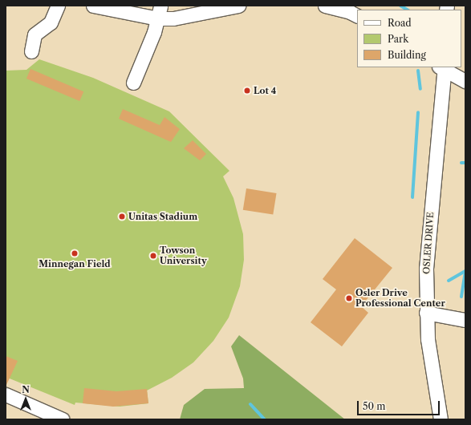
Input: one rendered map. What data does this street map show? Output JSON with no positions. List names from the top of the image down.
{
  "streets": {
    "street": ["OSLER DRIVE"]
  },
  "places": [
    "Lot 4",
    "Unitas Stadium",
    "Minnegan Field",
    "Towson University",
    "Osler Drive Professional Center"
  ],
  "legend": ["Road", "Park", "Building"],
  "scale_bar": "50 m",
  "north": "top"
}
